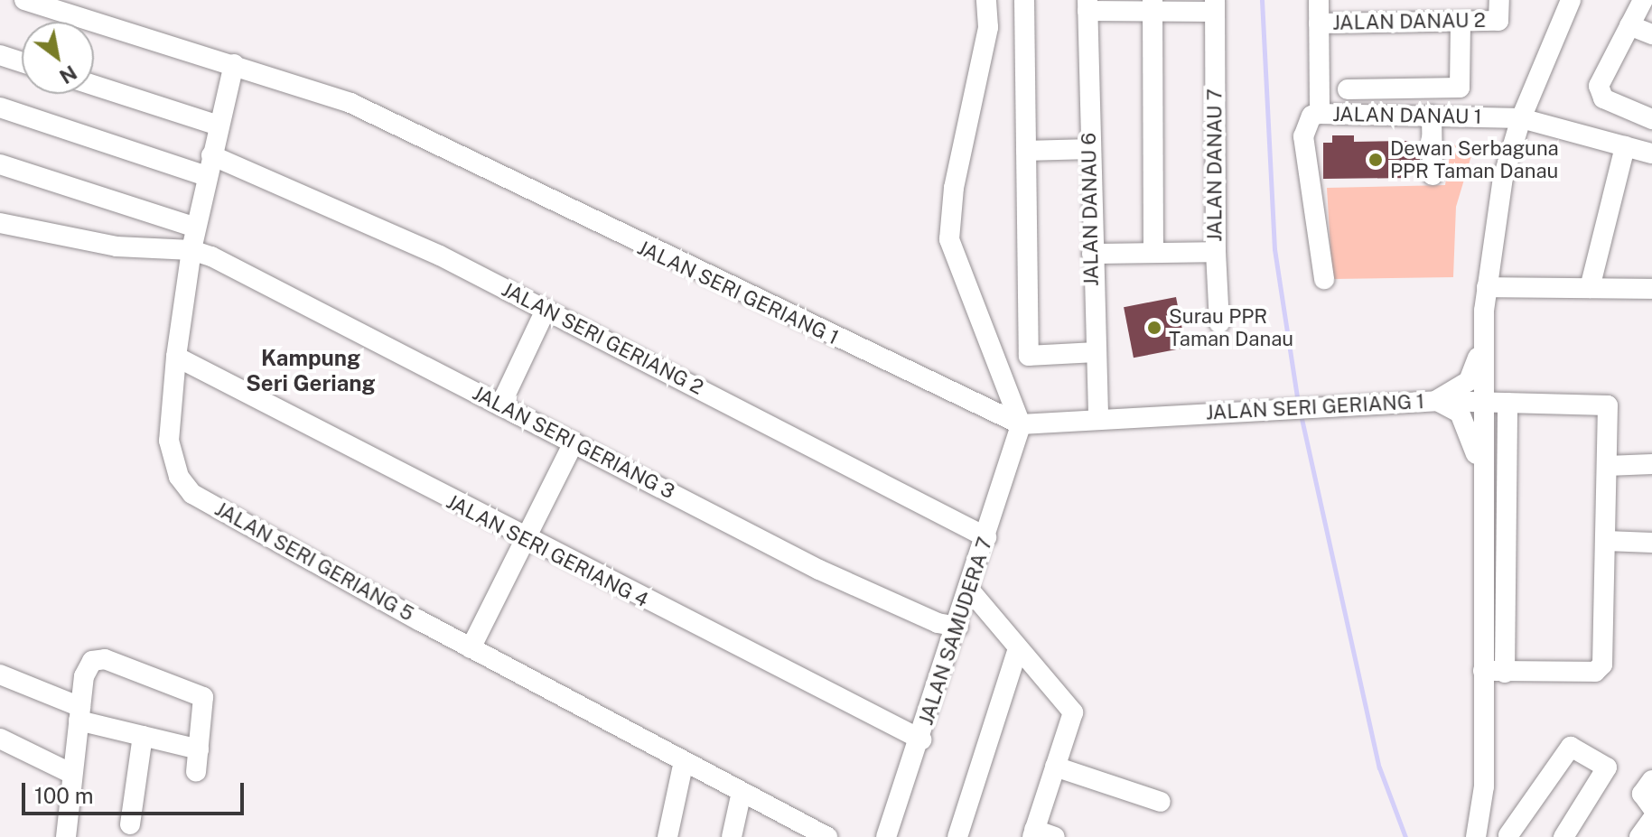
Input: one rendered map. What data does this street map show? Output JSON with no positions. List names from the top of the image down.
{
  "streets": {
    "street": [
      "JALAN DANAU 2",
      "JALAN DANAU 1",
      "JALAN DANAU 7",
      "JALAN DANAU 6",
      "JALAN SERI GERIANG 1",
      "JALAN SERI GERIANG 2",
      "JALAN SERI GERIANG 3",
      "JALAN SERI GERIANG 4",
      "JALAN SERI GERIANG 5",
      "JALAN SAMUDERA 7"
    ]
  },
  "crossings": [
    ["JALAN DANAU 2", "JALAN DANAU 1"],
    ["JALAN DANAU 7", "JALAN DANAU 6"],
    ["JALAN DANAU 6", "JALAN SERI GERIANG 1"],
    ["JALAN SERI GERIANG 1", "JALAN SERI GERIANG 5"],
    ["JALAN SERI GERIANG 1", "JALAN SAMUDERA 7"],
    ["JALAN SERI GERIANG 2", "JALAN SERI GERIANG 5"],
    ["JALAN SERI GERIANG 2", "JALAN SAMUDERA 7"],
    ["JALAN SERI GERIANG 3", "JALAN SERI GERIANG 5"],
    ["JALAN SERI GERIANG 3", "JALAN SAMUDERA 7"],
    ["JALAN SERI GERIANG 4", "JALAN SERI GERIANG 5"],
    ["JALAN SERI GERIANG 4", "JALAN SAMUDERA 7"]
  ],
  "districts": ["Kampung Seri Geriang"],
  "places": ["Dewan Serbaguna PPR Taman Danau", "Surau PPR Taman Danau"],
  "scale_bar": "100 m",
  "north": "bottom right"
}
